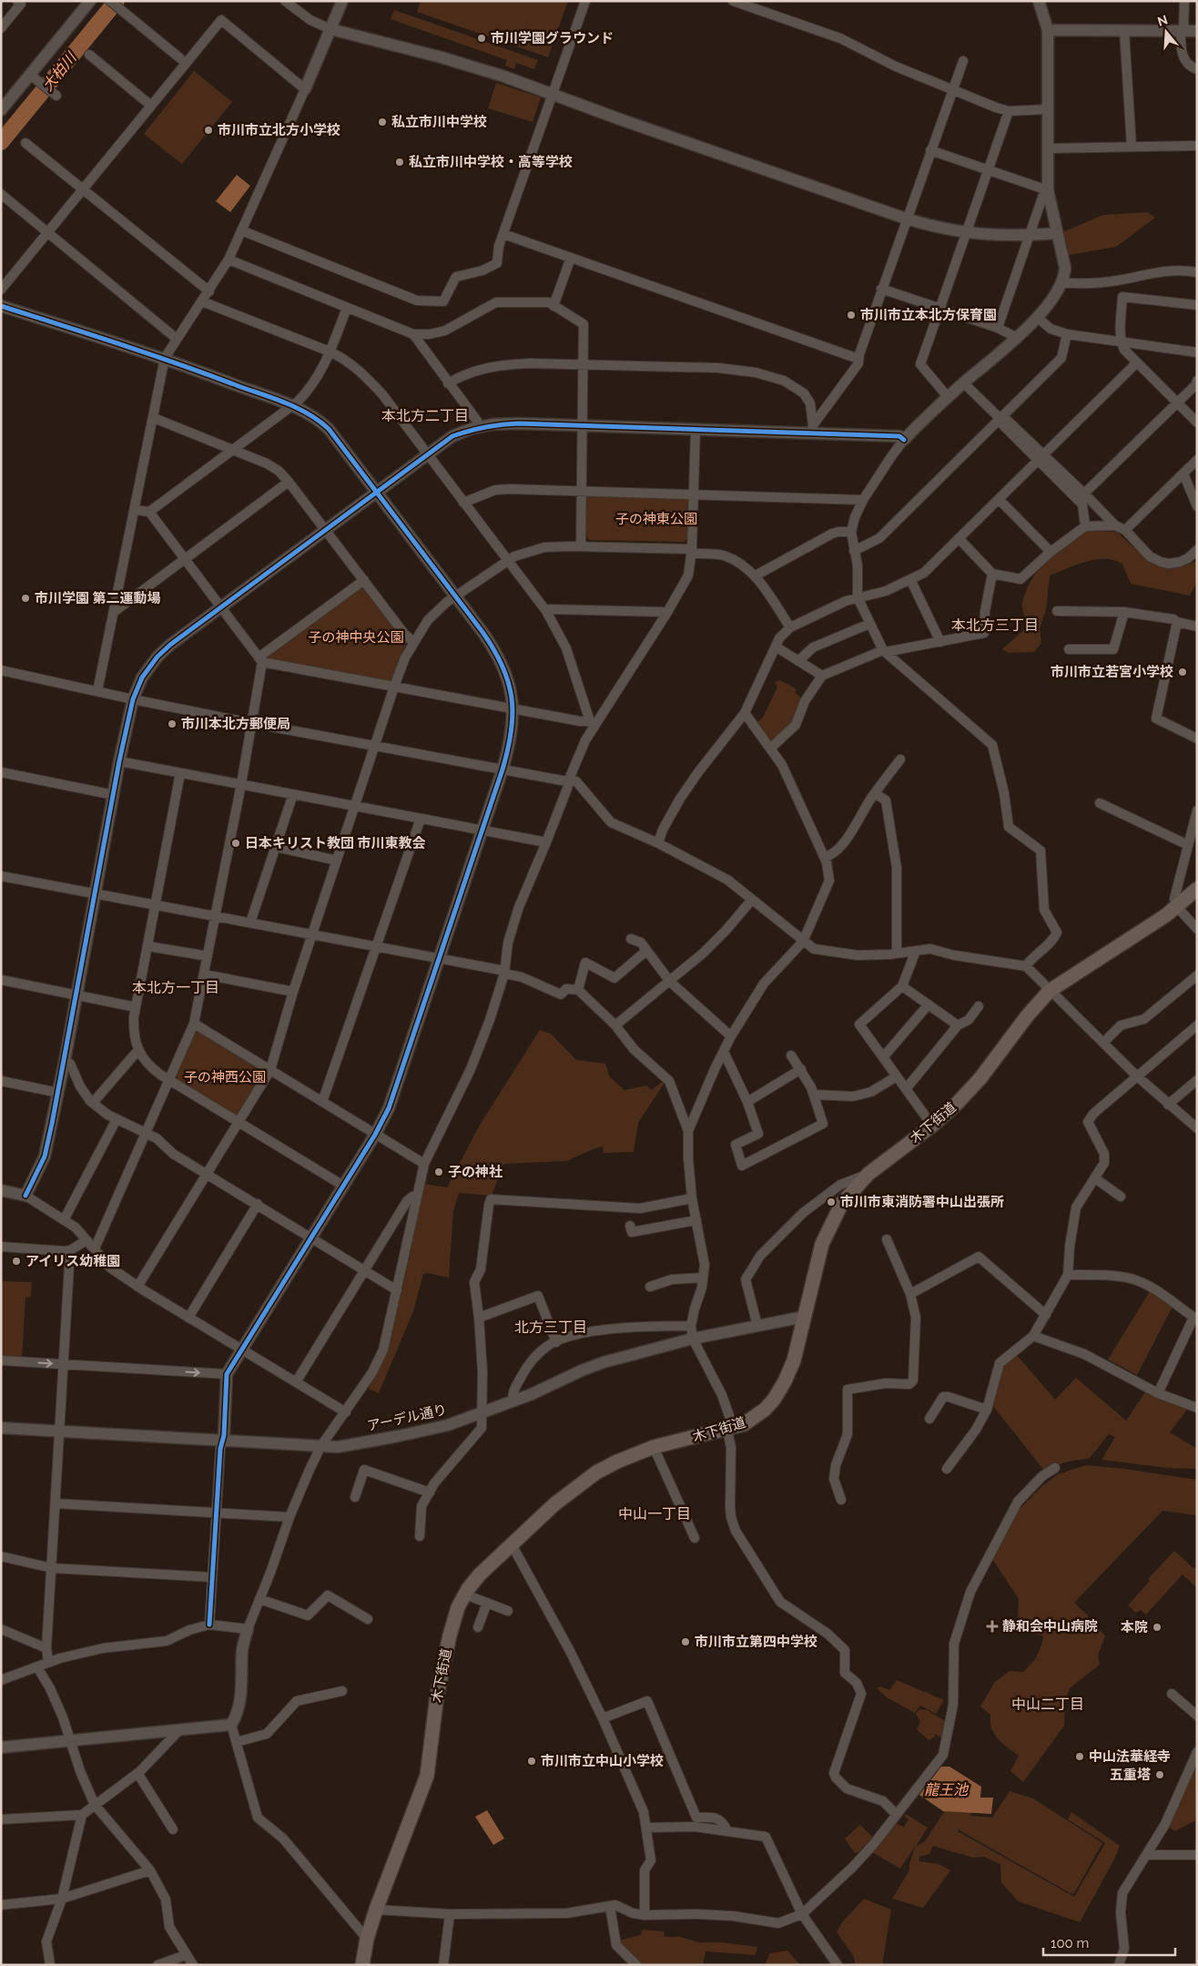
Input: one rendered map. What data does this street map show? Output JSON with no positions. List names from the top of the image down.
{
  "streets": {
    "main road": ["木下街道"],
    "street": ["アーデル通り"]
  },
  "crossings": [
    ["木下街道", "アーデル通り"]
  ],
  "districts": [
    "本北方二丁目",
    "本北方三丁目",
    "本北方一丁目",
    "北方三丁目",
    "中山一丁目",
    "中山二丁目"
  ],
  "water": ["大柏川", "龍王池"],
  "parks": ["子の神東公園", "子の神中央公園", "子の神西公園"],
  "places": {
    "other": [
      "市川学園グラウンド",
      "私立市川中学校",
      "市川市立北方小学校",
      "私立市川中学校・高等学校",
      "市川市立本北方保育園",
      "市川学園 第二運動場",
      "市川市立若宮小学校",
      "市川本北方郵便局",
      "日本キリスト教団 市川東教会",
      "子の神社",
      "市川市東消防署中山出張所",
      "アイリス幼稚園",
      "本院",
      "市川市立第四中学校",
      "中山法華経寺",
      "市川市立中山小学校",
      "五重塔"
    ],
    "health": ["静和会中山病院"]
  },
  "scale_bar": "100 m",
  "north": "top"
}
